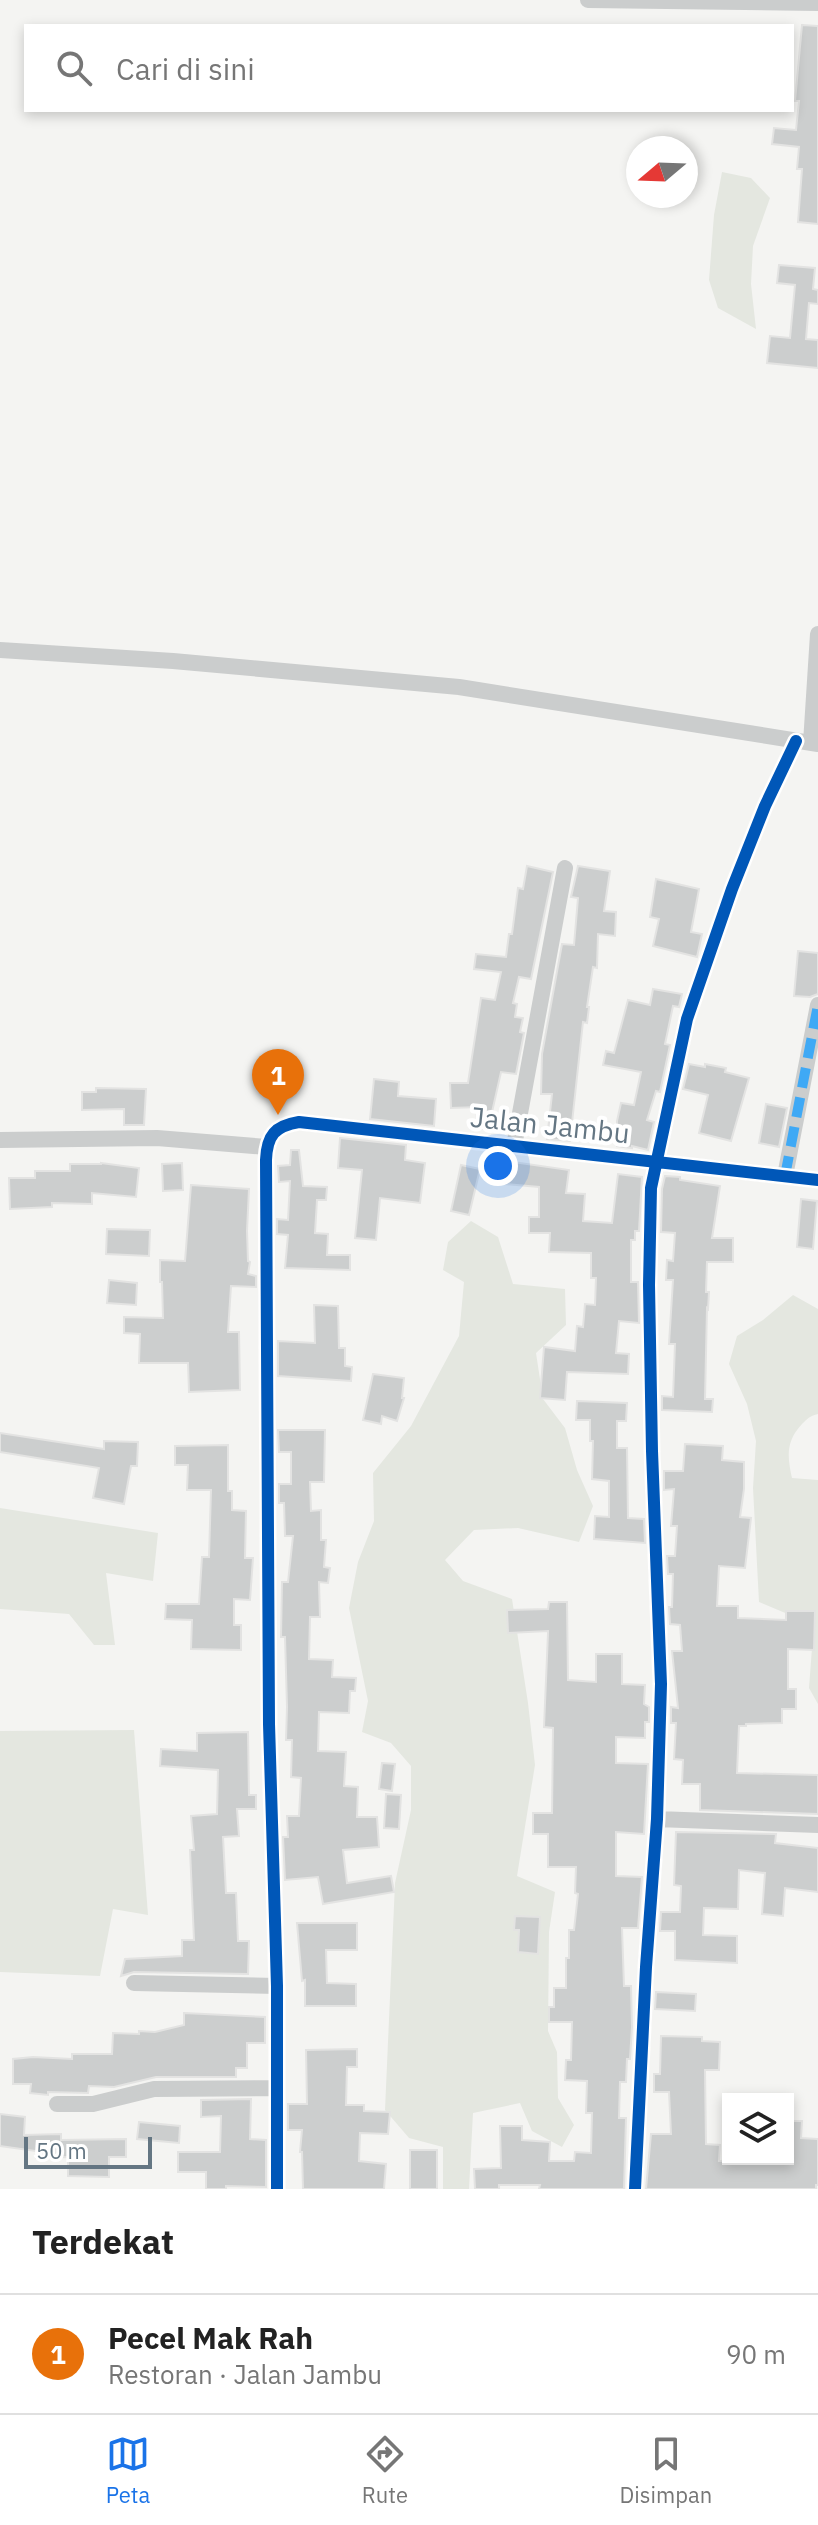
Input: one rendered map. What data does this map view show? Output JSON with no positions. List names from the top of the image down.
{
  "streets": {
    "street": ["Jalan Jambu"]
  },
  "scale_bar": "50 m",
  "north": "left",
  "page": {
    "search": "Cari di sini",
    "pins": "1",
    "scale": "50 m",
    "heading": "Terdekat",
    "list": [
      {
        "mark": "1",
        "name": "Pecel Mak Rah",
        "note": "Restoran · Jalan Jambu",
        "value": "90 m"
      }
    ],
    "nav": ["Peta", "Rute", "Disimpan"]
  }
}
